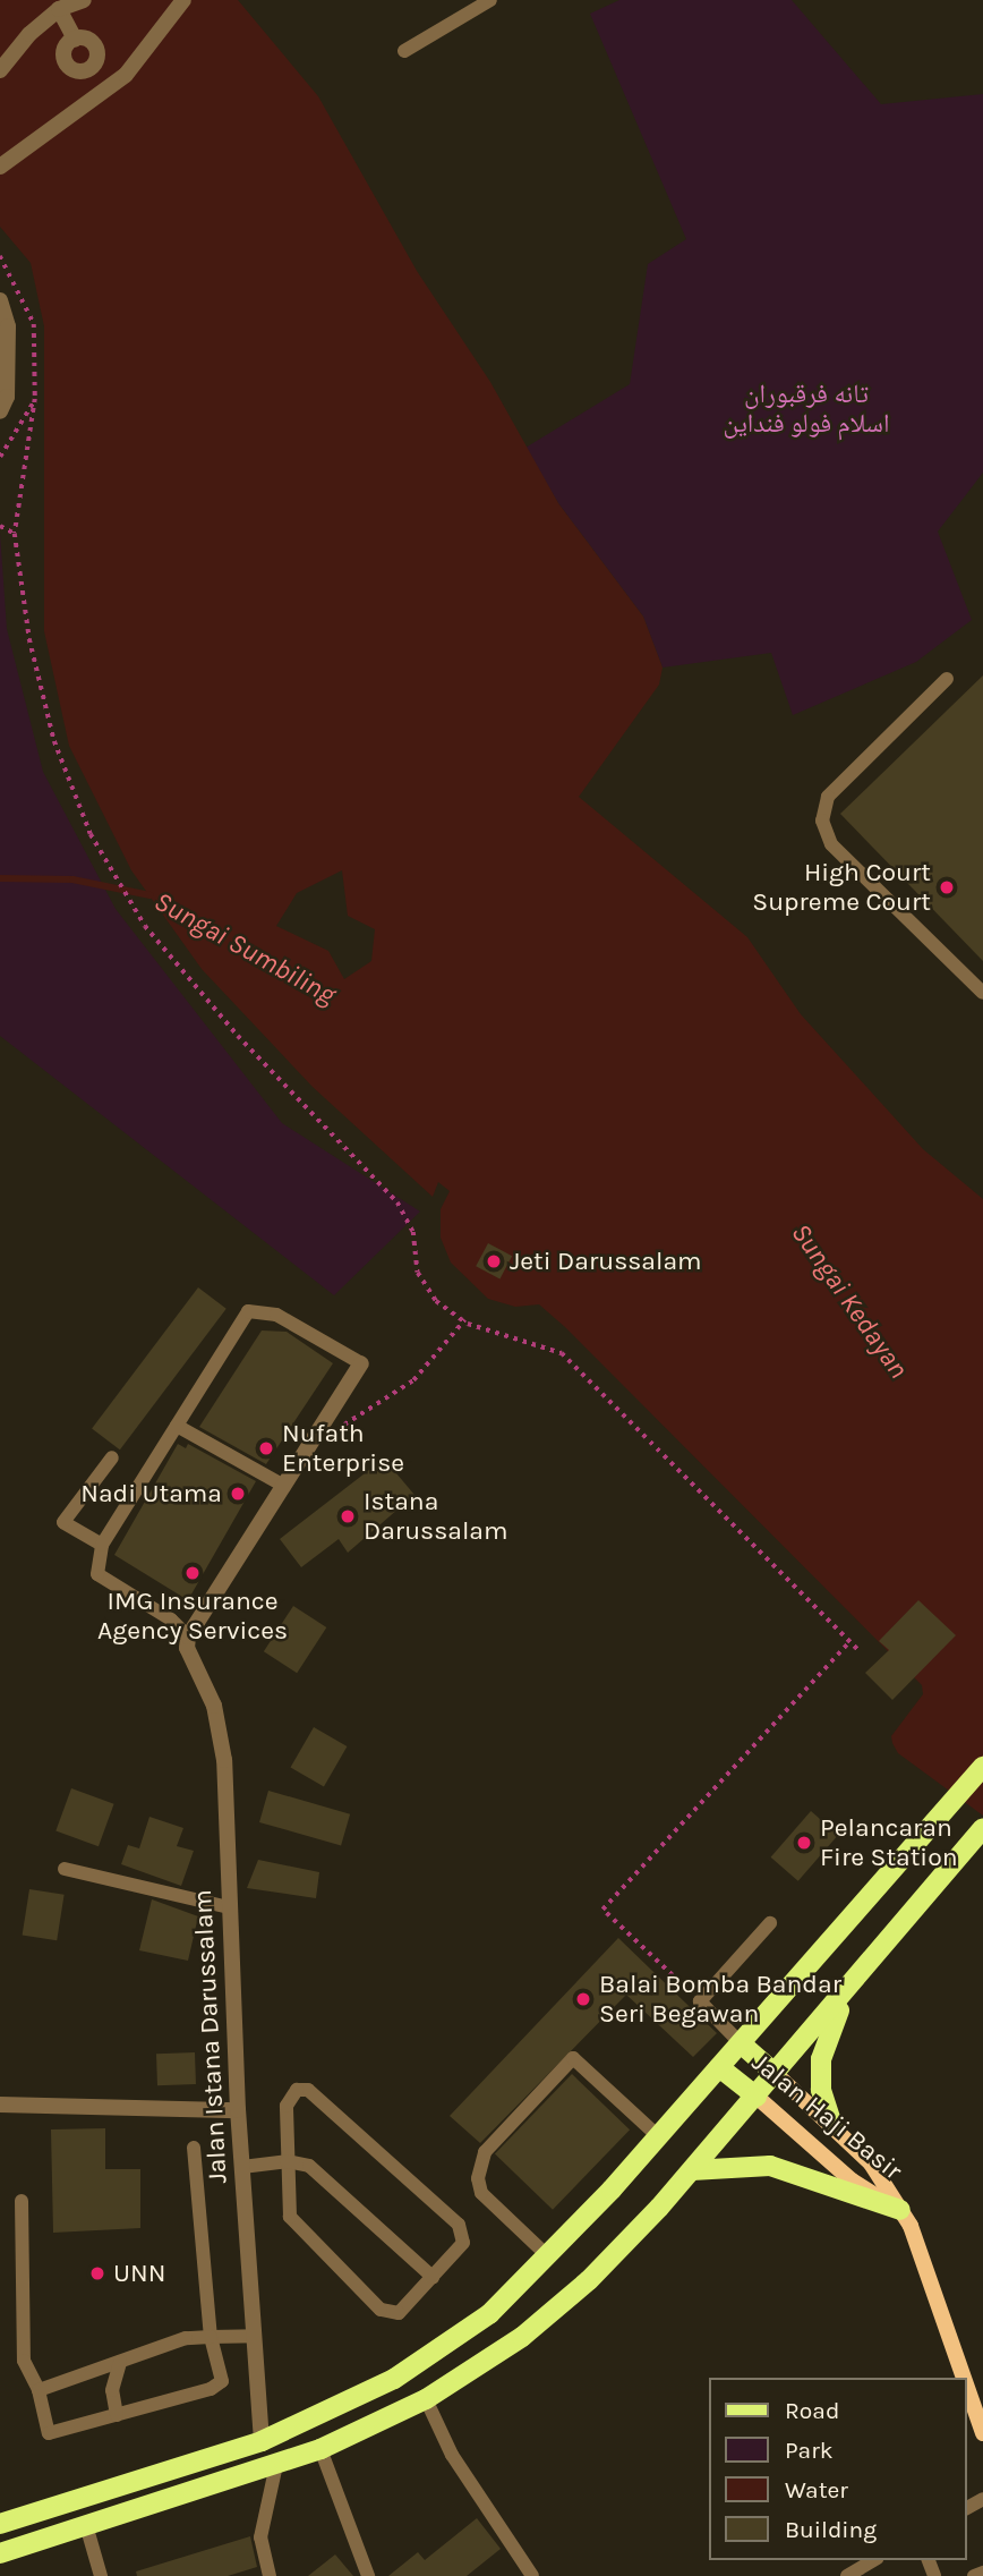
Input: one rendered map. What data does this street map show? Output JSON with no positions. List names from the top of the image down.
{
  "streets": {
    "main road": ["Jalan Haji Basir"],
    "street": ["Jalan Istana Darussalam"]
  },
  "water": ["Sungai Sumbiling", "Sungai Kedayan"],
  "parks": ["تانه فرقبوران اسلام فولو فنداين"],
  "places": [
    "High Court Supreme Court",
    "Jeti Darussalam",
    "Nufath Enterprise",
    "Nadi Utama",
    "Istana Darussalam",
    "IMG Insurance Agency Services",
    "Pelancaran Fire Station",
    "Balai Bomba Bandar Seri Begawan",
    "UNN"
  ],
  "legend": [
    "Road",
    "Park",
    "Water",
    "Building"
  ]
}
